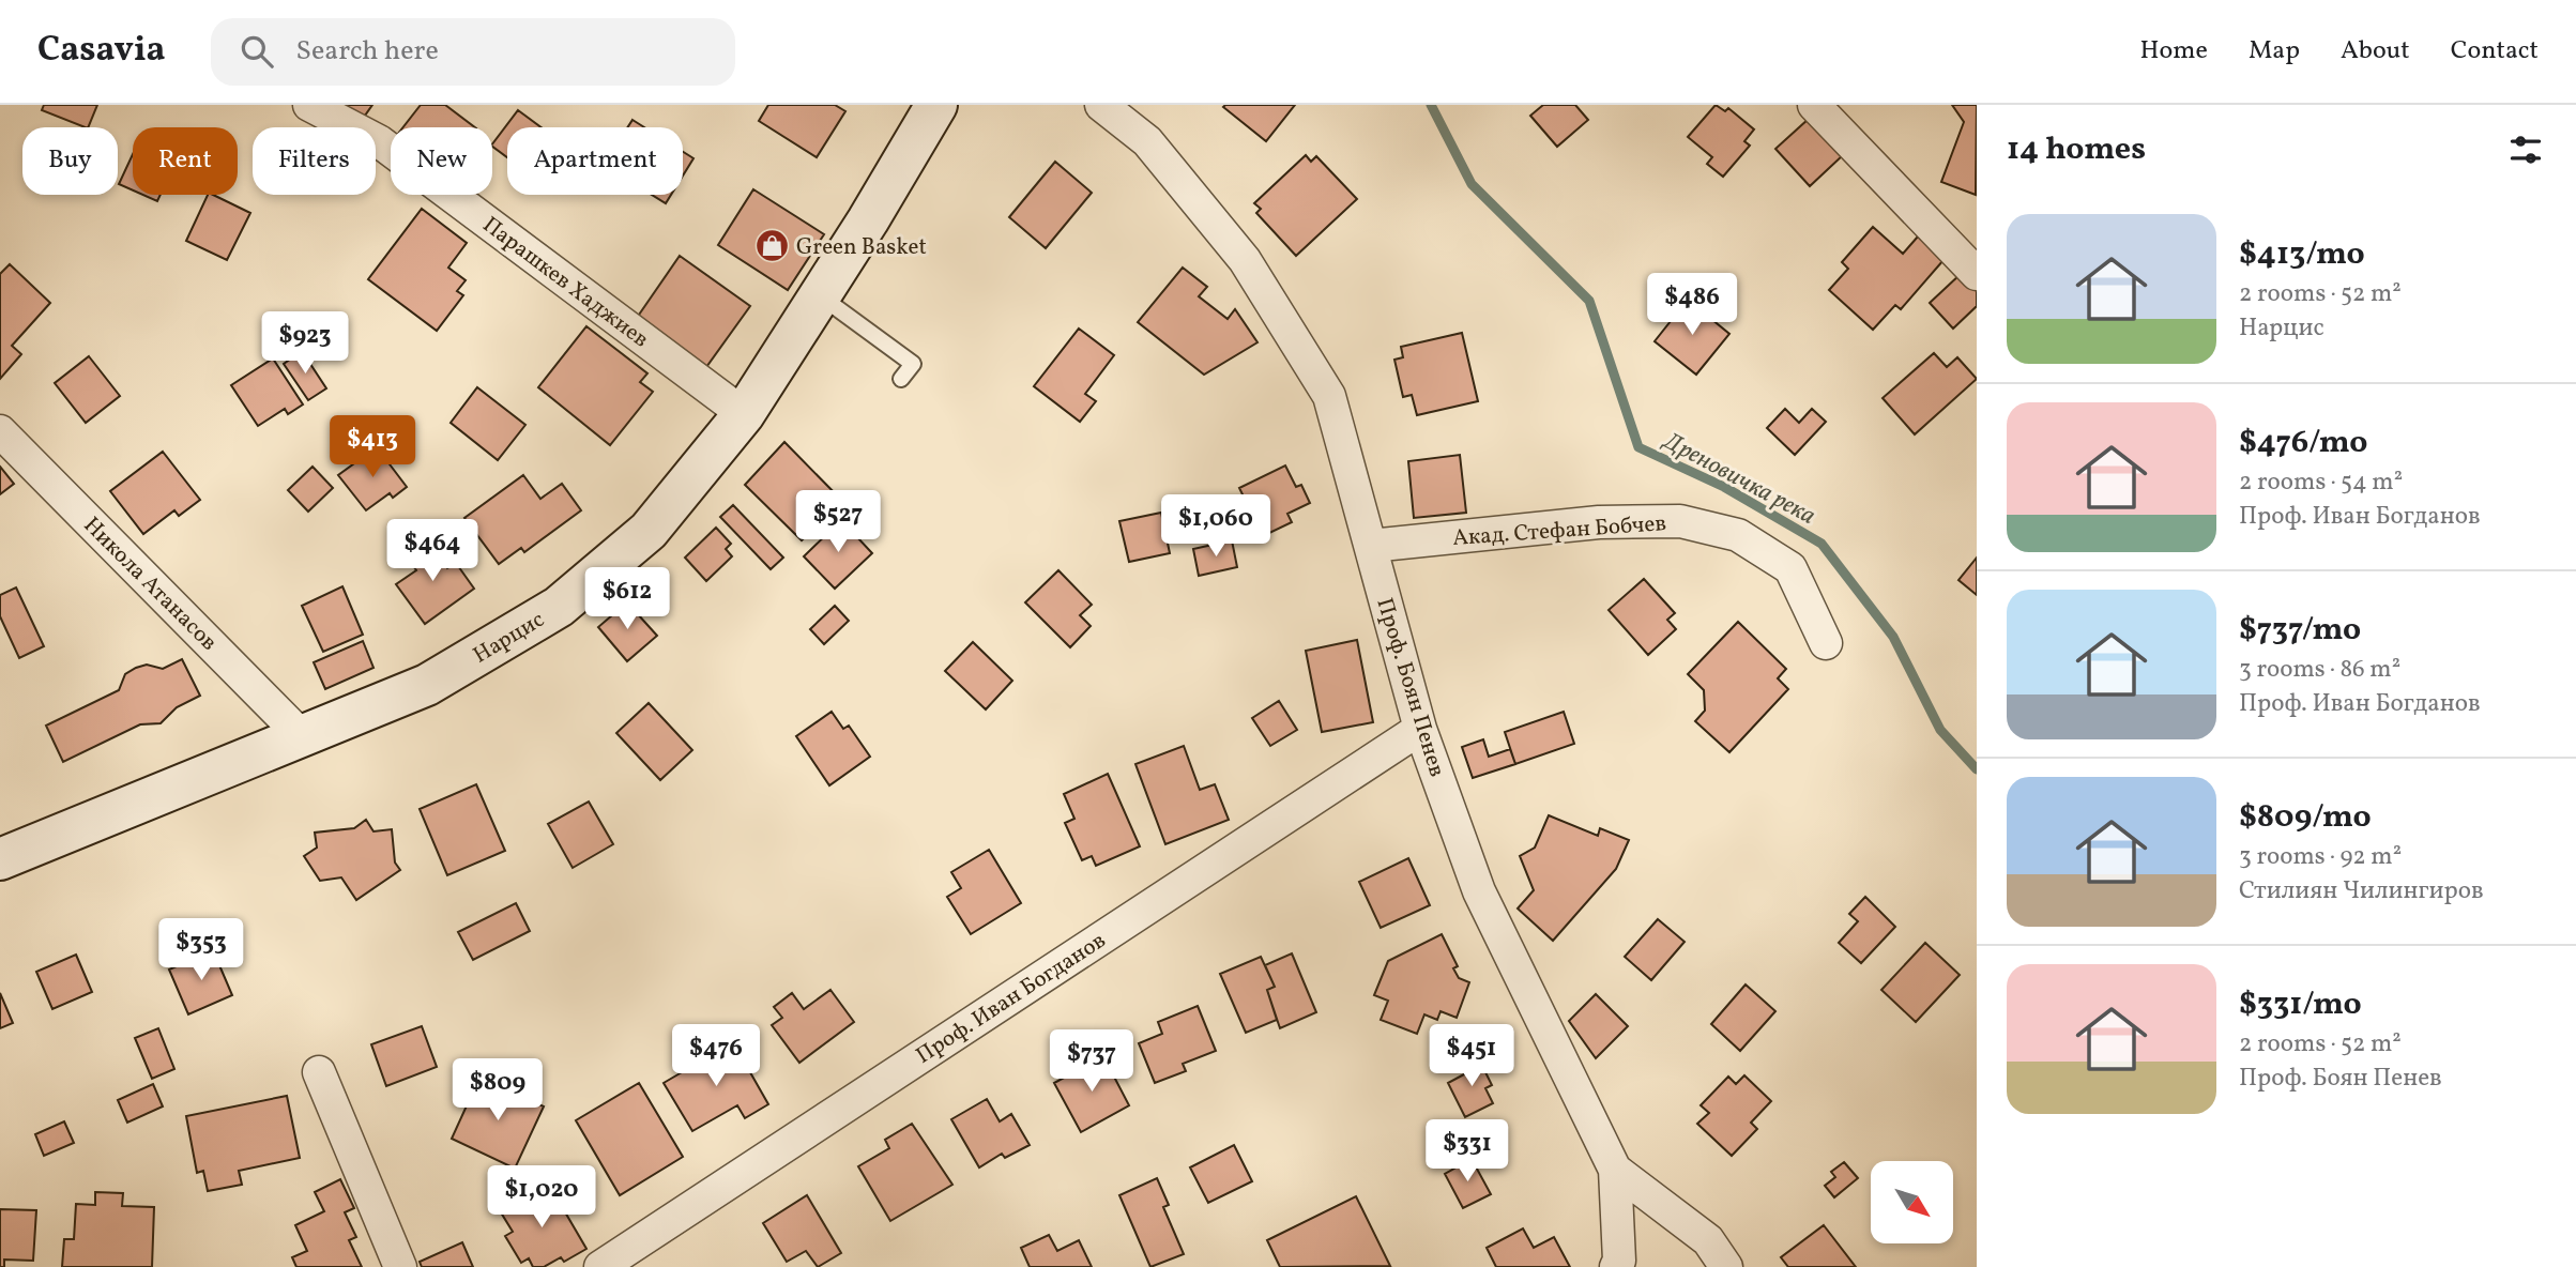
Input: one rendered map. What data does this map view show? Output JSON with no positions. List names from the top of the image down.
{
  "streets": {
    "main road": ["Нарцис"],
    "street": [
      "Парашкев Хаджиев",
      "Акад. Стефан Бобчев",
      "Никола Атанасов",
      "Проф. Боян Пенев",
      "Проф. Иван Богданов"
    ]
  },
  "crossings": [
    ["Парашкев Хаджиев", "Нарцис"],
    ["Акад. Стефан Бобчев", "Проф. Боян Пенев"],
    ["Никола Атанасов", "Нарцис"],
    ["Проф. Боян Пенев", "Проф. Иван Богданов"]
  ],
  "water": ["Дреновичка река"],
  "places": {
    "shop": ["Green Basket"]
  },
  "north": "bottom right",
  "page": {
    "header": "Casavia",
    "search": "Search here",
    "nav": [
      "Home",
      "Map",
      "About",
      "Contact"
    ],
    "heading": "14 homes",
    "chip": [
      "Buy",
      "Rent",
      "Filters",
      "New",
      "Apartment"
    ],
    "list": [
      {
        "name": "$413/mo",
        "note": "2 rooms · 52 m² · Нарцис"
      },
      {
        "name": "$476/mo",
        "note": "2 rooms · 54 m² · Проф. Иван Богданов"
      },
      {
        "name": "$737/mo",
        "note": "3 rooms · 86 m² · Проф. Иван Богданов"
      },
      {
        "name": "$809/mo",
        "note": "3 rooms · 92 m² · Стилиян Чилингиров"
      },
      {
        "name": "$331/mo",
        "note": "2 rooms · 52 m² · Проф. Боян Пенев"
      }
    ],
    "price": [
      "$486",
      "$923",
      "$413",
      "$527",
      "$1,060",
      "$464",
      "$612",
      "$353",
      "$476",
      "$451",
      "$737",
      "$809",
      "$331",
      "$1,020"
    ]
  }
}
